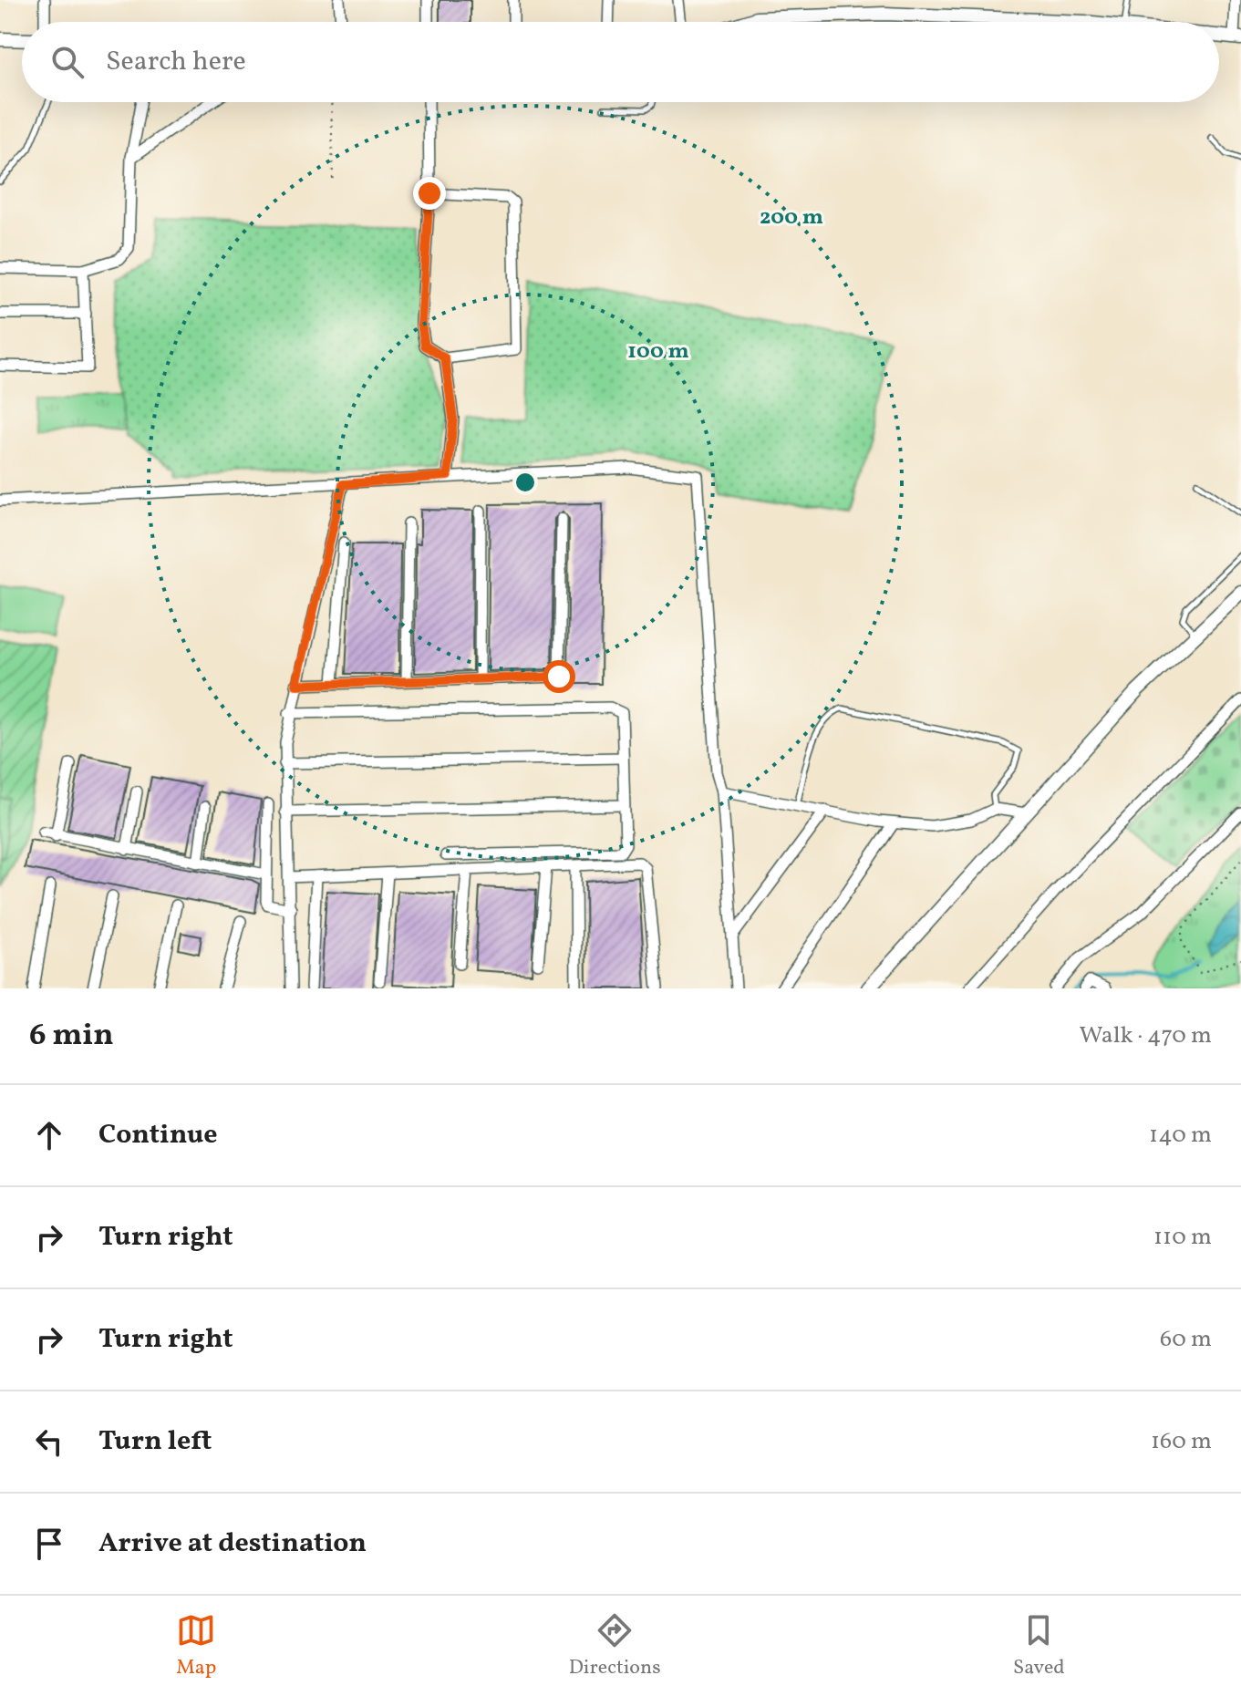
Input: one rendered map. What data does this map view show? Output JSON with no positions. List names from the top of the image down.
{
  "page": {
    "search": "Search here",
    "heading": ["6 min", "Walk · 470 m"],
    "list": [
      ["Continue", "140 m"],
      ["Turn right", "110 m"],
      ["Turn right", "60 m"],
      ["Turn left", "160 m"],
      "Arrive at destination"
    ],
    "nav": ["Map", "Directions", "Saved"]
  },
  "rings": ["200 m", "100 m"]
}
